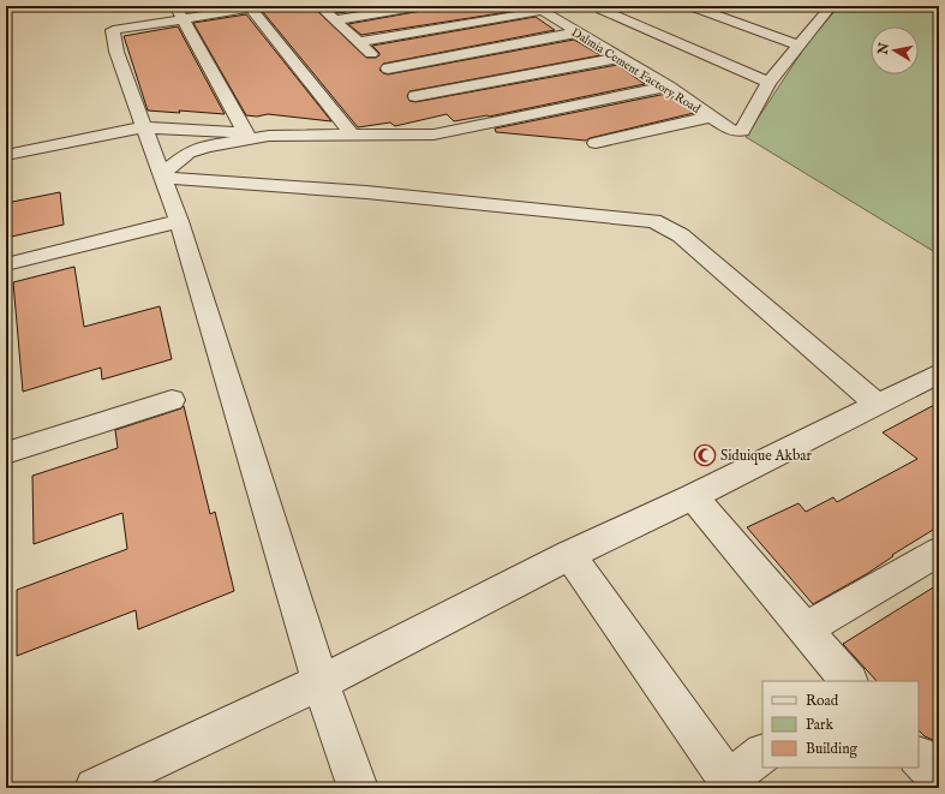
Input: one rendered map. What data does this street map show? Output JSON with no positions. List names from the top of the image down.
{
  "streets": {
    "street": ["Dalmia Cement Factory Road"]
  },
  "places": {
    "mosque": ["Siduique Akbar"]
  },
  "legend": ["Road", "Park", "Building"],
  "north": "left"
}
